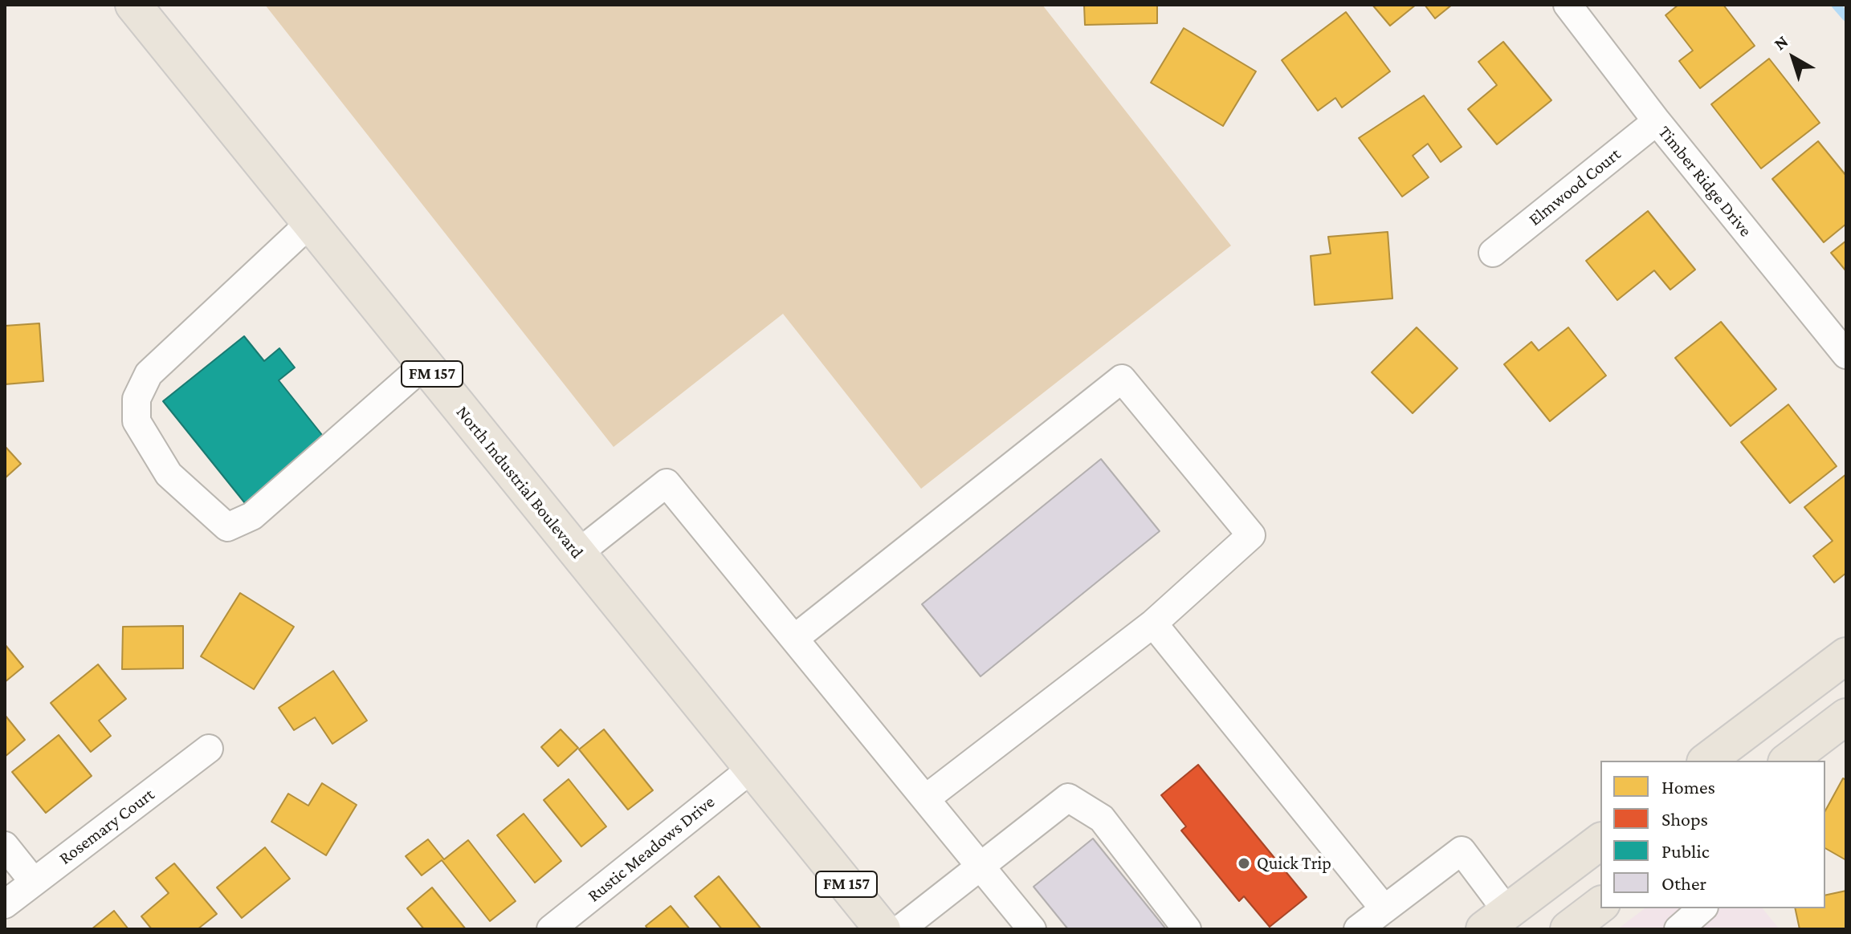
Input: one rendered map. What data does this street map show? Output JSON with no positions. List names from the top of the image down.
{
  "streets": {
    "main road": ["FM 157", "North Industrial Boulevard"],
    "street": [
      "Timber Ridge Drive",
      "Elmwood Court",
      "Rosemary Court",
      "Rustic Meadows Drive"
    ]
  },
  "crossings": [
    ["Timber Ridge Drive", "Elmwood Court"],
    ["North Industrial Boulevard", "Rustic Meadows Drive"]
  ],
  "places": ["Quick Trip"],
  "legend": [
    "Homes",
    "Shops",
    "Public",
    "Other"
  ],
  "north": "top left"
}
